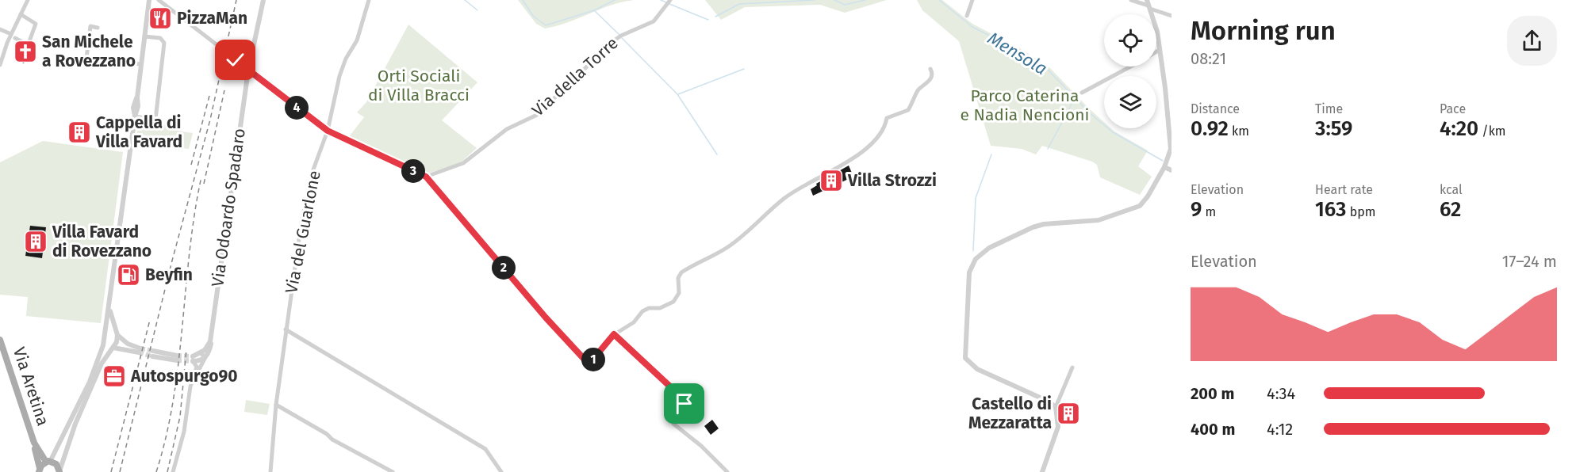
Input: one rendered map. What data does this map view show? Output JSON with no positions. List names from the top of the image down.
{
  "streets": {
    "main road": ["Via Aretina"],
    "street": ["Via della Torre", "Via Odoardo Spadaro", "Via del Guarlone"]
  },
  "water": ["Mensola"],
  "parks": ["Orti Sociali di Villa Bracci", "Parco Caterina e Nadia Nencioni"],
  "places": {
    "restaurant": ["PizzaMan"],
    "church": ["San Michele a Rovezzano"],
    "building": [
      "Cappella di Villa Favard",
      "Villa Strozzi",
      "Villa Favard di Rovezzano",
      "Castello di Mezzaratta"
    ],
    "fuel station": ["Beyfin"],
    "office": ["Autospurgo90"]
  },
  "page": {
    "heading": ["Morning run", "08:21"],
    "stats": [
      ["Distance", "0.92 km"],
      ["Time", "3:59"],
      ["Pace", "4:20 /km"],
      ["Elevation", "9 m"],
      ["Heart rate", "163 bpm"],
      ["kcal", "62"]
    ],
    "pins": [
      "4",
      "3",
      "2",
      "1"
    ],
    "chart": ["Elevation", "17–24 m"],
    "list": [
      {
        "name": "200 m",
        "note": "4:34"
      },
      {
        "name": "400 m",
        "note": "4:12"
      }
    ]
  }
}
